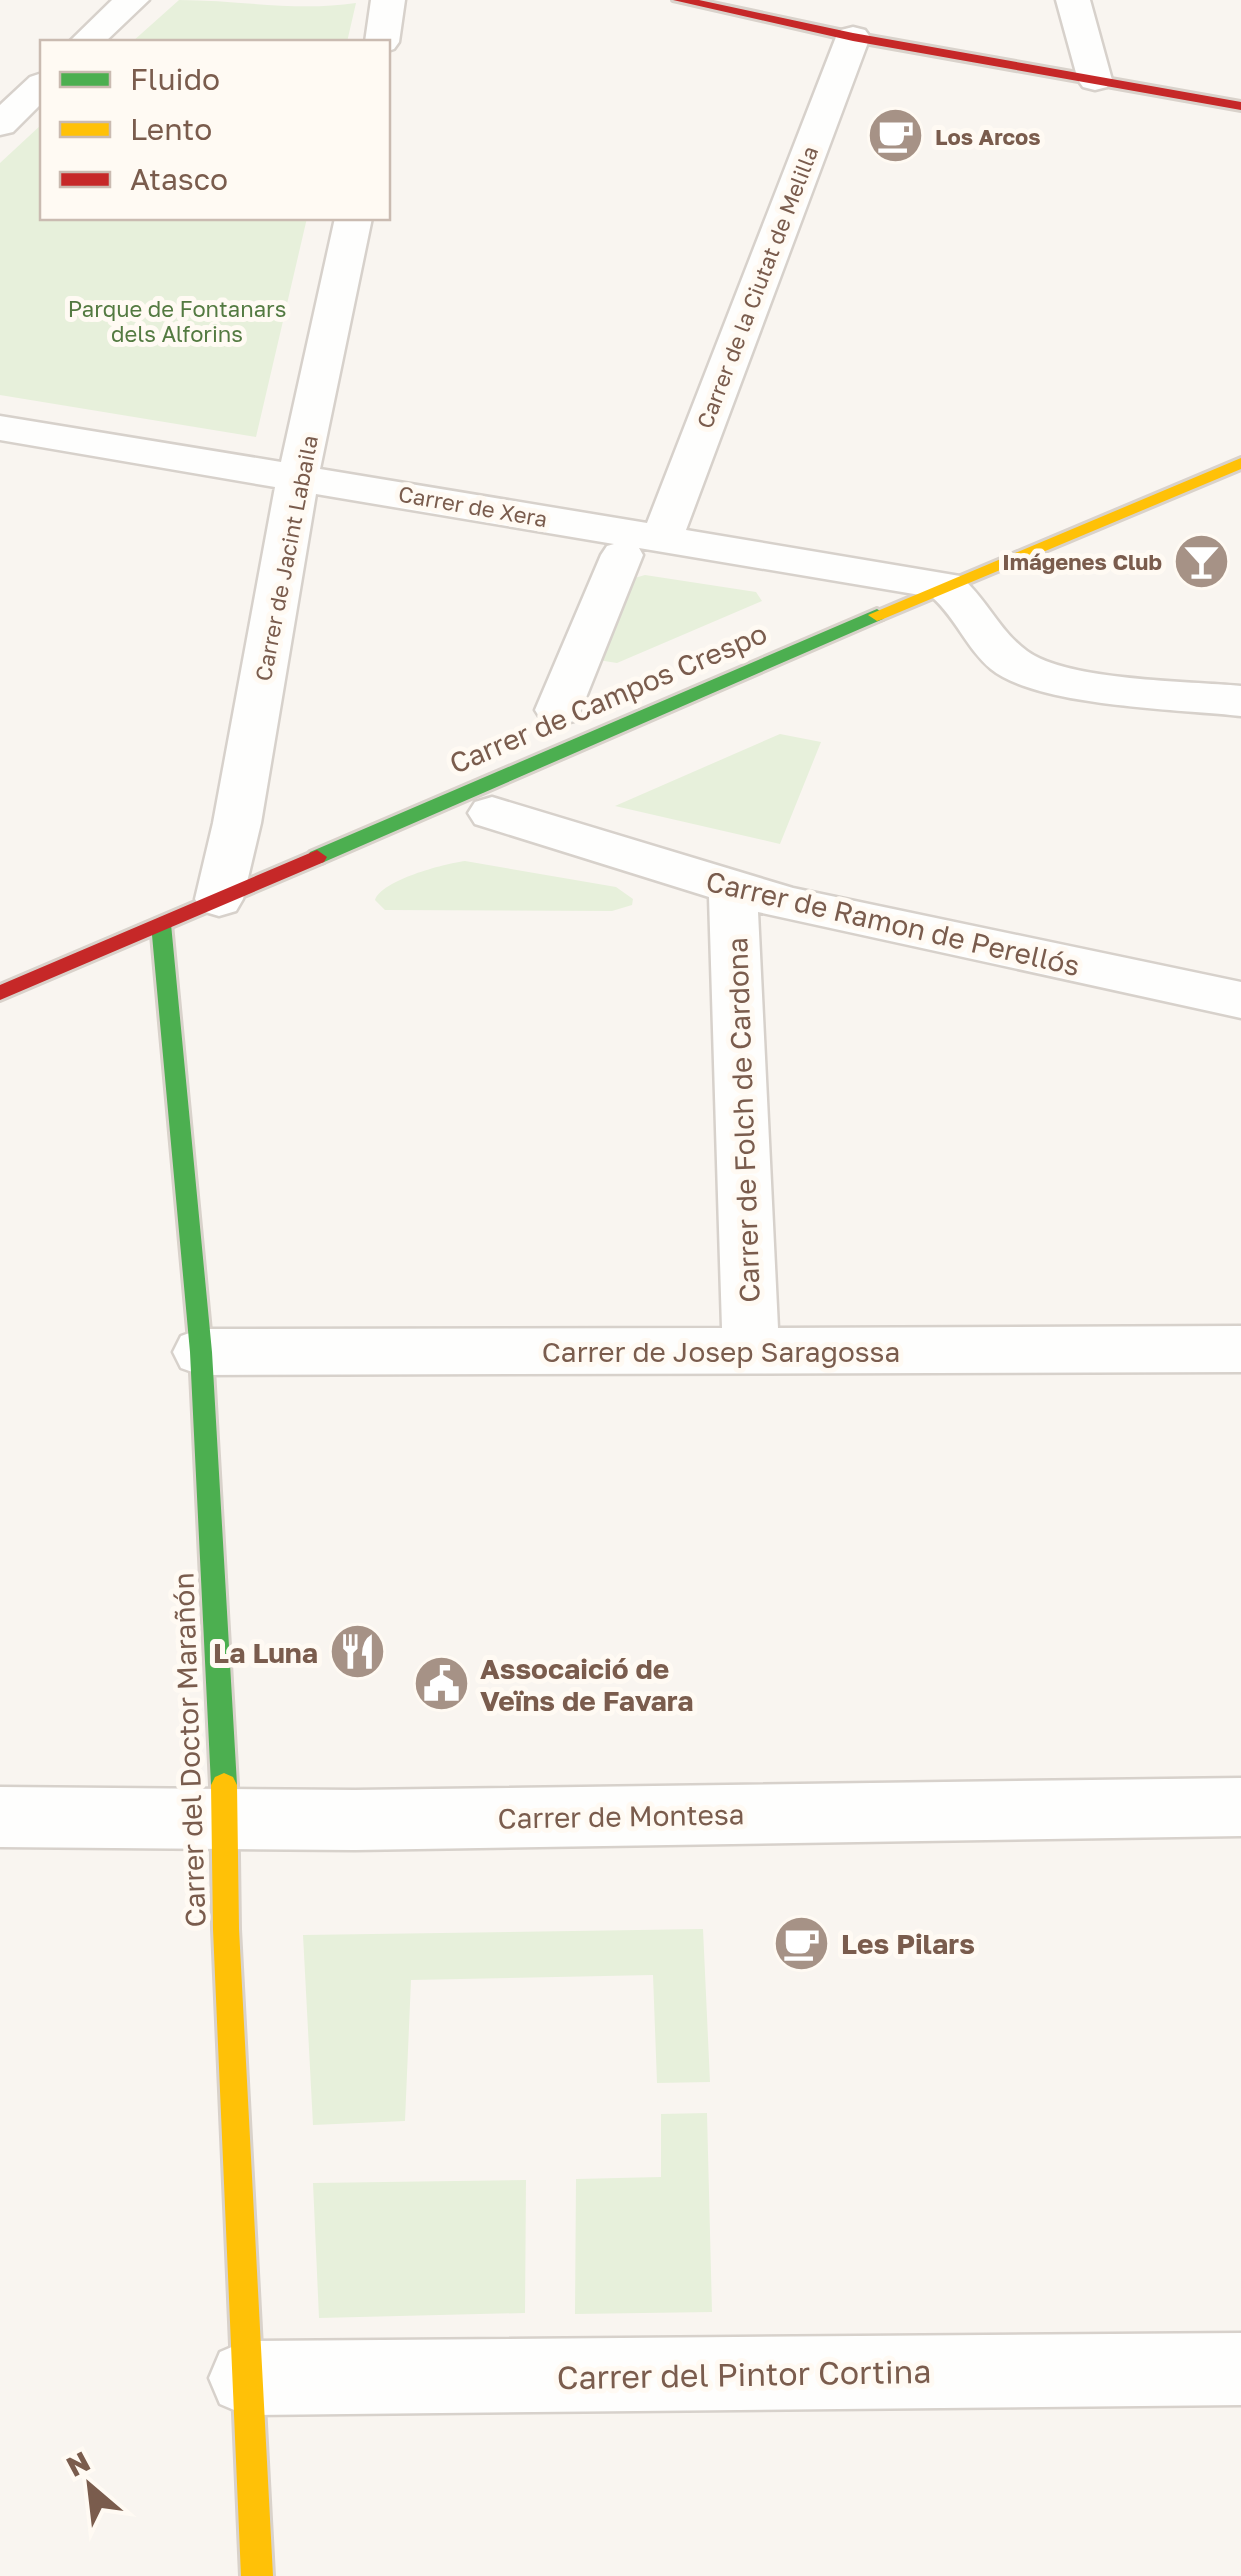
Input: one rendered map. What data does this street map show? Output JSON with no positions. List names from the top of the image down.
{
  "streets": {
    "street": [
      "Carrer de la Ciutat de Melilla",
      "Carrer de Xera",
      "Carrer de Jacint Labaila",
      "Carrer de Campos Crespo",
      "Carrer de Ramon de Perellós",
      "Carrer de Folch de Cardona",
      "Carrer de Josep Saragossa",
      "Carrer del Doctor Marañón",
      "Carrer de Montesa",
      "Carrer del Pintor Cortina"
    ]
  },
  "crossings": [
    ["Carrer de la Ciutat de Melilla", "Carrer de Xera"],
    ["Carrer de Xera", "Carrer de Jacint Labaila"],
    ["Carrer de Xera", "Carrer de Campos Crespo"],
    ["Carrer de Jacint Labaila", "Carrer de Campos Crespo"],
    ["Carrer de Campos Crespo", "Carrer del Doctor Marañón"],
    ["Carrer de Ramon de Perellós", "Carrer de Folch de Cardona"],
    ["Carrer de Folch de Cardona", "Carrer de Josep Saragossa"],
    ["Carrer de Josep Saragossa", "Carrer del Doctor Marañón"],
    ["Carrer del Doctor Marañón", "Carrer de Montesa"],
    ["Carrer del Doctor Marañón", "Carrer del Pintor Cortina"]
  ],
  "parks": ["Parque de Fontanars dels Alforins"],
  "places": {
    "cafe": ["Los Arcos", "Les Pilars"],
    "bar": ["Imágenes Club"],
    "restaurant": ["La Luna"],
    "public building": ["Assocaició de Veïns de Favara"]
  },
  "legend": ["Fluido", "Lento", "Atasco"],
  "north": "top left"
}
